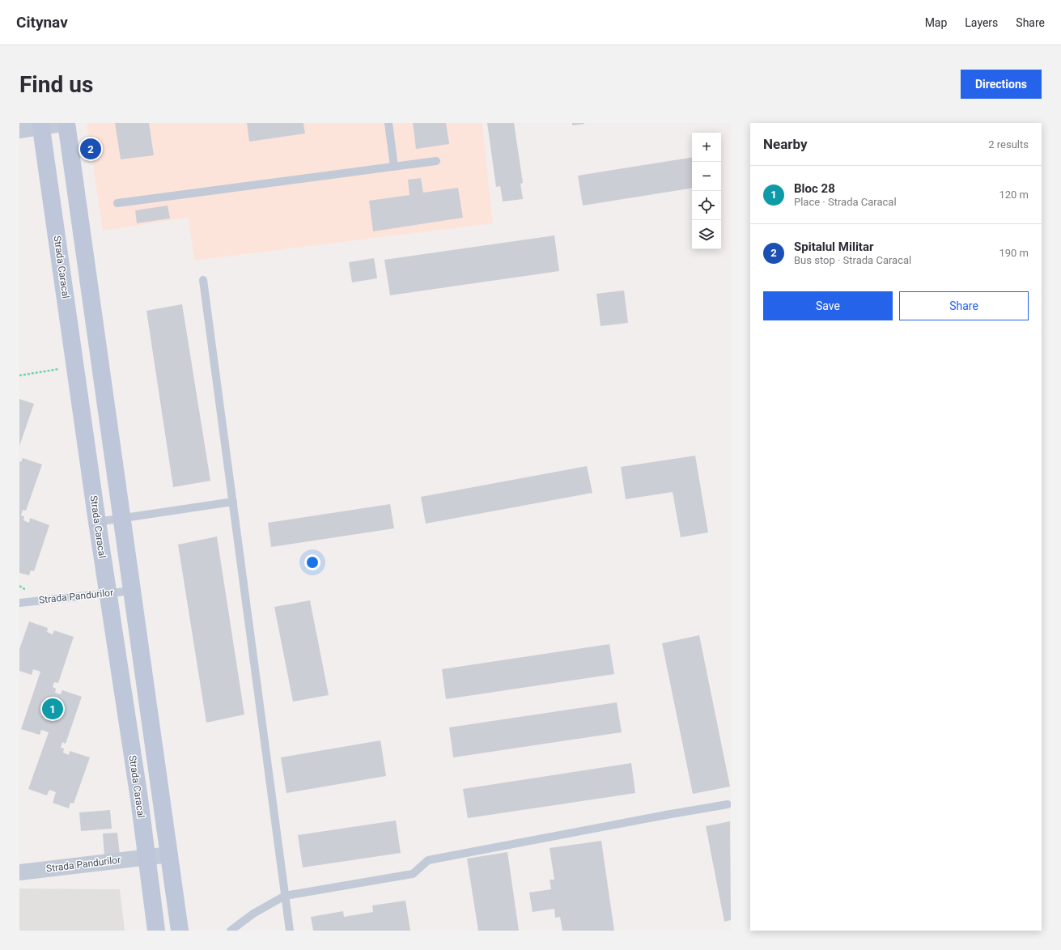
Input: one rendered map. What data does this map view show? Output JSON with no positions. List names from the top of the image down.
{
  "streets": {
    "main road": ["Strada Caracal"],
    "street": ["Strada Pandurilor"]
  },
  "crossings": [
    ["Strada Caracal", "Strada Pandurilor"]
  ],
  "page": {
    "header": "Citynav",
    "nav": ["Map", "Layers", "Share"],
    "buttons": [
      "Directions",
      ["Save", "Share"]
    ],
    "title": "Find us",
    "heading": ["Nearby", "2 results"],
    "map_buttons": ["+", "−"],
    "pins": ["2", "1"],
    "list": [
      {
        "mark": "1",
        "name": "Bloc 28",
        "note": "Place · Strada Caracal",
        "value": "120 m"
      },
      {
        "mark": "2",
        "name": "Spitalul Militar",
        "note": "Bus stop · Strada Caracal",
        "value": "190 m"
      }
    ]
  }
}
